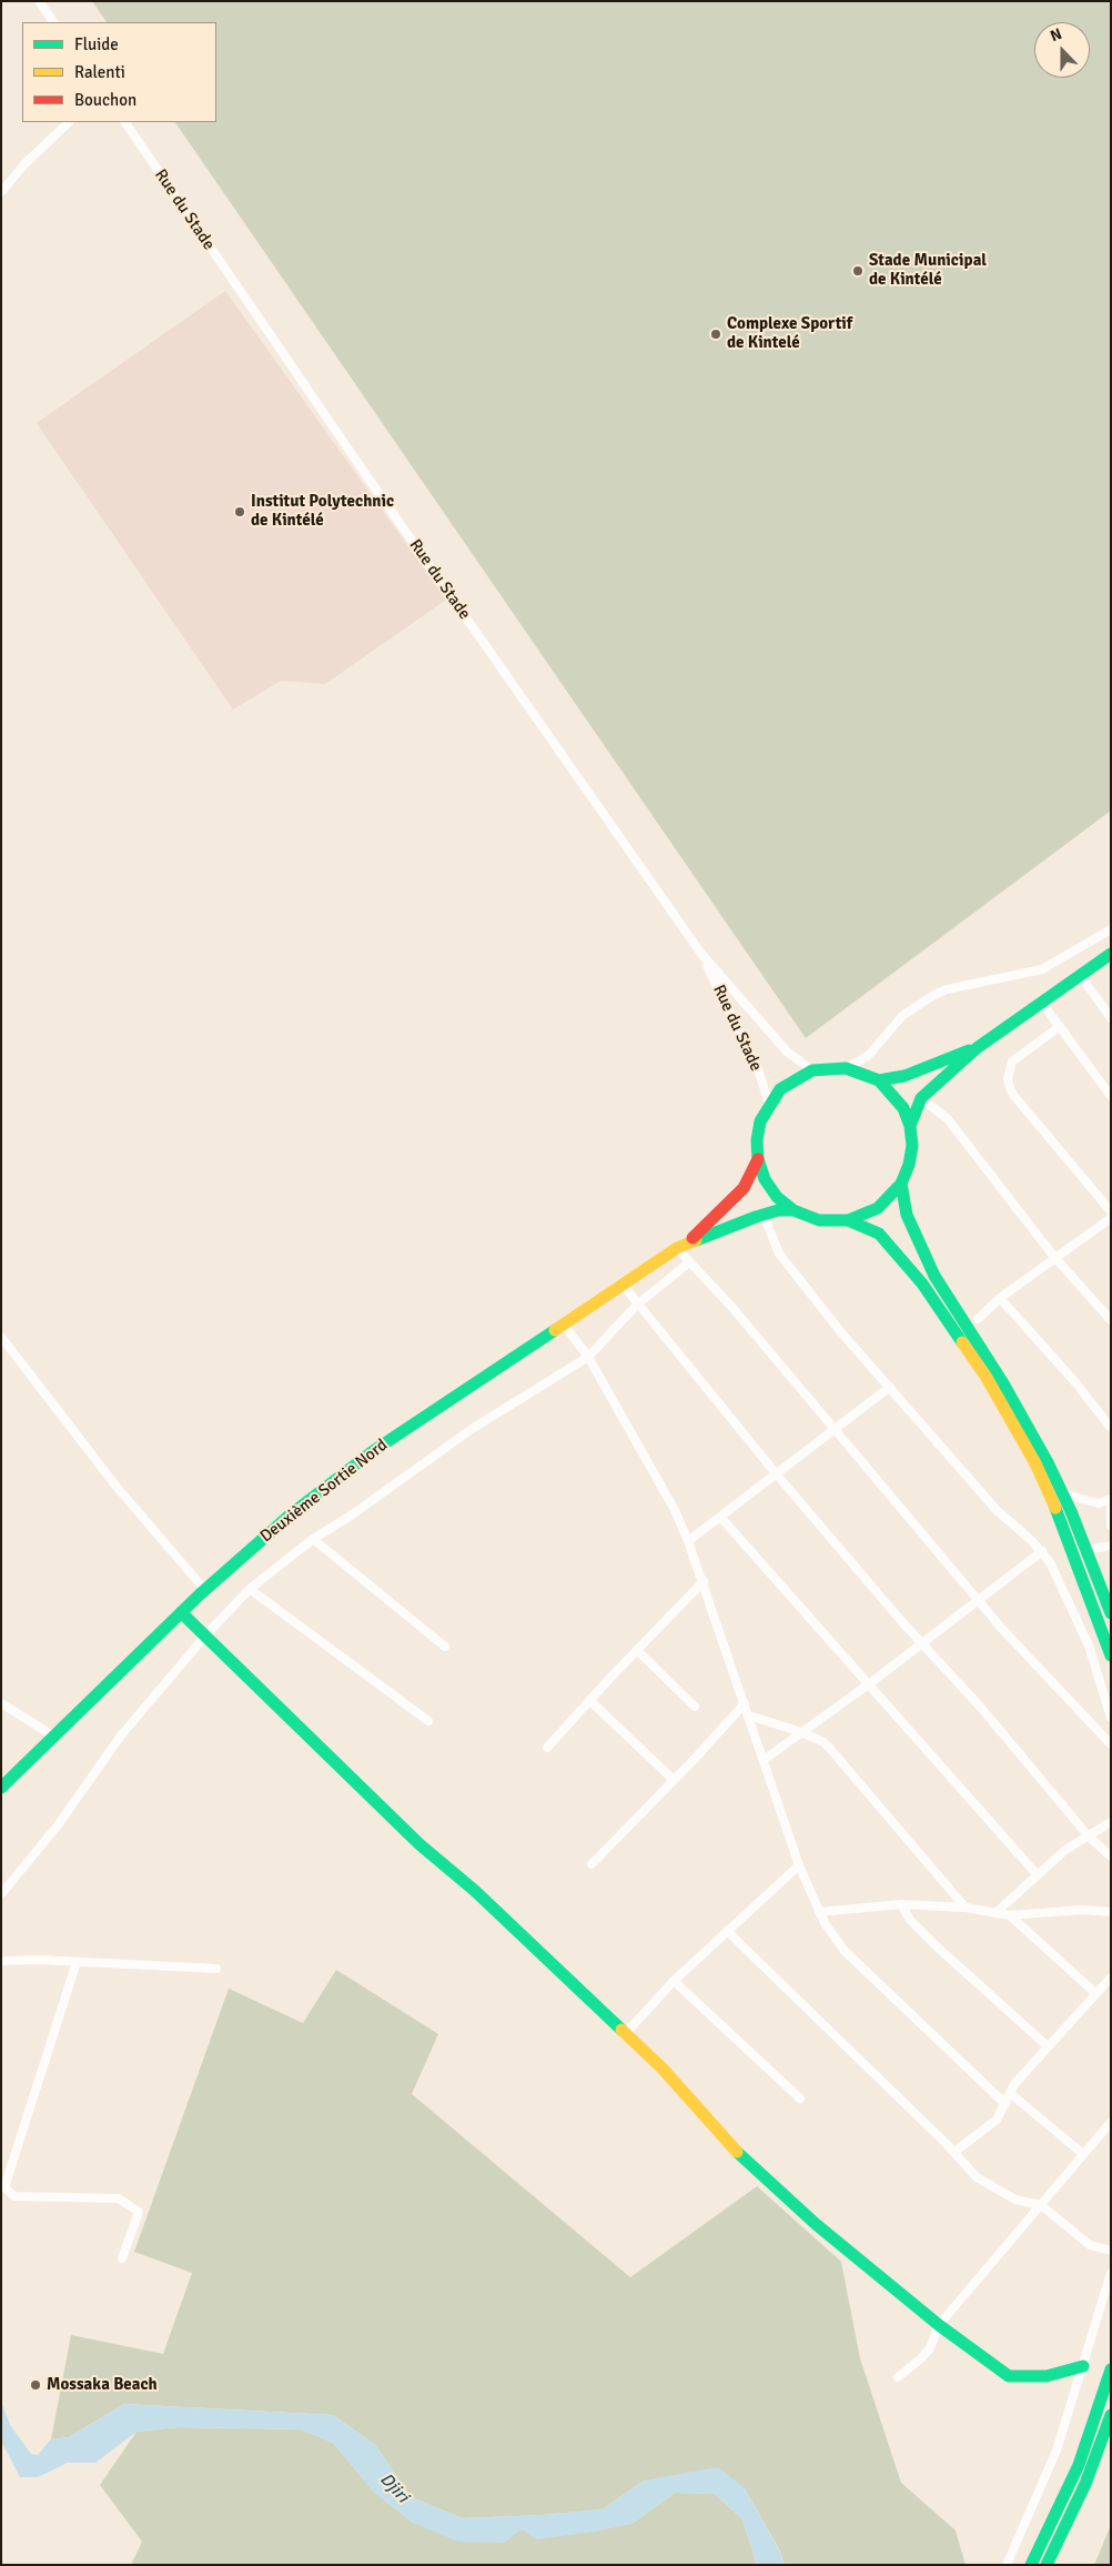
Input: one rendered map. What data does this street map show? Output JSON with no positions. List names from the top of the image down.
{
  "streets": {
    "main road": ["Deuxième Sortie Nord"],
    "street": ["Rue du Stade"]
  },
  "crossings": [
    ["Rue du Stade", "Deuxième Sortie Nord"]
  ],
  "water": ["Djiri"],
  "places": [
    "Stade Municipal de Kintélé",
    "Complexe Sportif de Kintelé",
    "Institut Polytechnic de Kintélé",
    "Mossaka Beach"
  ],
  "legend": ["Fluide", "Ralenti", "Bouchon"],
  "north": "top"
}
